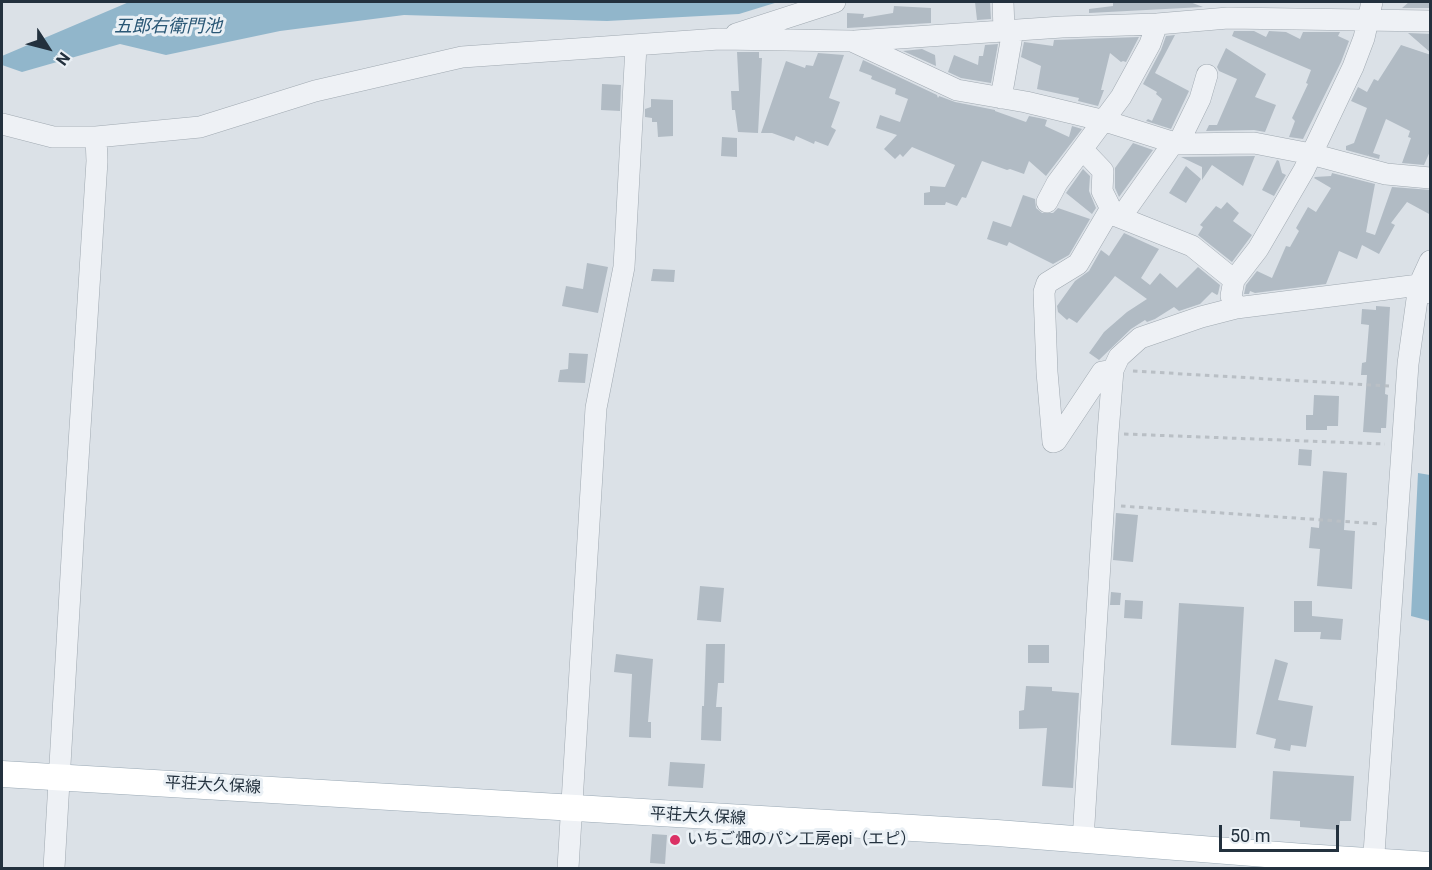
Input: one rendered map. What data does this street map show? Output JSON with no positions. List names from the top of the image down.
{
  "streets": {
    "main road": ["平荘大久保線"]
  },
  "water": ["五郎右衛門池"],
  "places": ["いちご畑のパン工房epi（エピ）"],
  "scale_bar": "50 m",
  "north": "bottom right"
}
